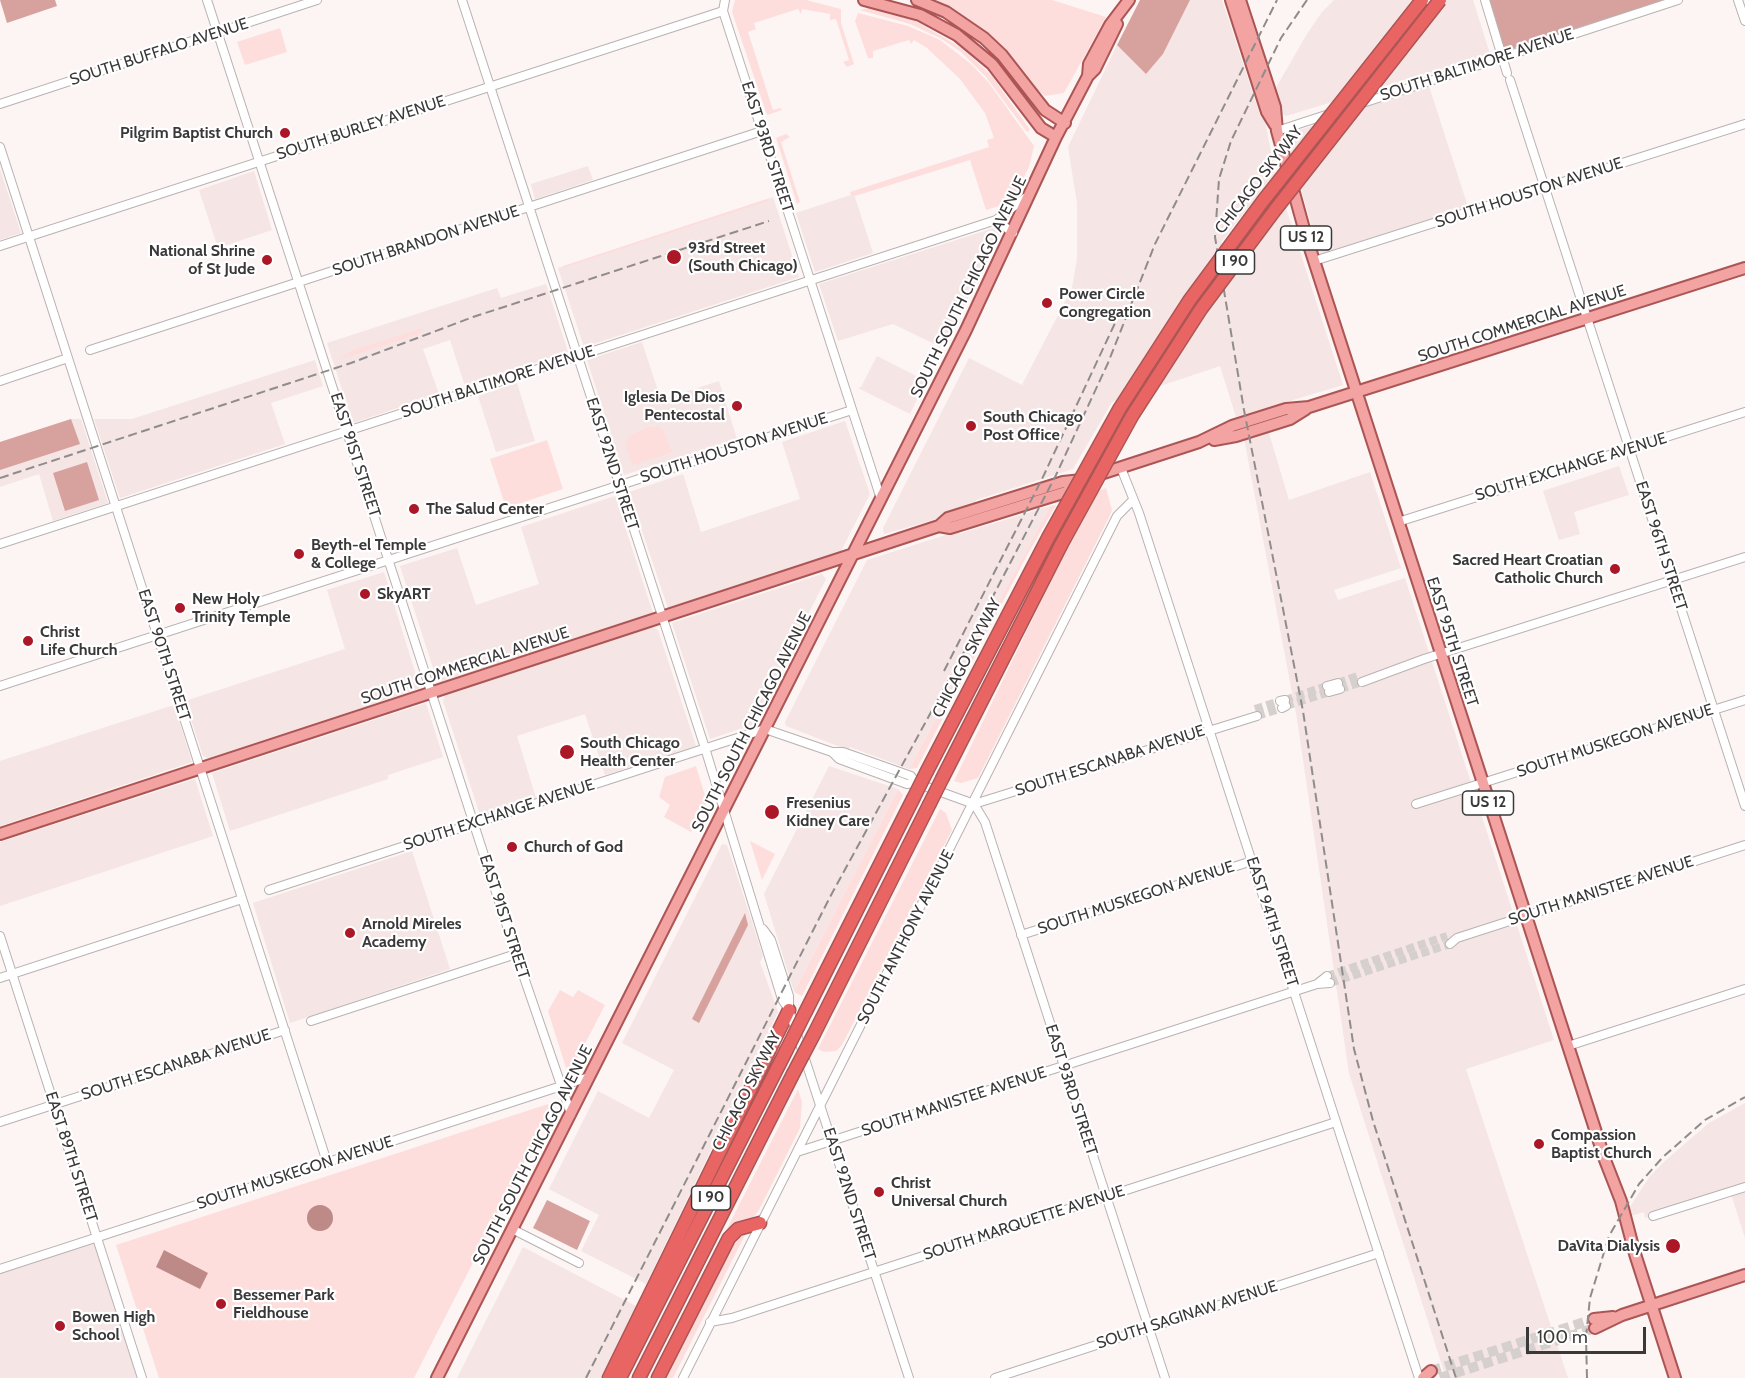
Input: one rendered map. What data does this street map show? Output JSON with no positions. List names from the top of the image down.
{
  "streets": {
    "highway": ["CHICAGO SKYWAY", "I 90"],
    "main road": [
      "US 12",
      "SOUTH SOUTH CHICAGO AVENUE",
      "SOUTH COMMERCIAL AVENUE",
      "EAST 95TH STREET"
    ],
    "street": [
      "SOUTH BUFFALO AVENUE",
      "SOUTH BALTIMORE AVENUE",
      "SOUTH BURLEY AVENUE",
      "EAST 93RD STREET",
      "SOUTH HOUSTON AVENUE",
      "SOUTH BRANDON AVENUE",
      "EAST 91ST STREET",
      "EAST 92ND STREET",
      "SOUTH EXCHANGE AVENUE",
      "EAST 96TH STREET",
      "EAST 90TH STREET",
      "SOUTH MUSKEGON AVENUE",
      "SOUTH ESCANABA AVENUE",
      "SOUTH MANISTEE AVENUE",
      "EAST 94TH STREET",
      "SOUTH ANTHONY AVENUE",
      "EAST 89TH STREET",
      "SOUTH MARQUETTE AVENUE",
      "SOUTH SAGINAW AVENUE"
    ]
  },
  "crossings": [
    ["SOUTH BUFFALO AVENUE", "EAST 91ST STREET"],
    ["SOUTH BALTIMORE AVENUE", "EAST 93RD STREET"],
    ["SOUTH BALTIMORE AVENUE", "SOUTH SOUTH CHICAGO AVENUE"],
    ["SOUTH BALTIMORE AVENUE", "EAST 91ST STREET"],
    ["SOUTH BALTIMORE AVENUE", "EAST 92ND STREET"],
    ["SOUTH BALTIMORE AVENUE", "EAST 96TH STREET"],
    ["SOUTH BALTIMORE AVENUE", "EAST 95TH STREET"],
    ["SOUTH BALTIMORE AVENUE", "EAST 90TH STREET"],
    ["SOUTH BURLEY AVENUE", "EAST 93RD STREET"],
    ["SOUTH BURLEY AVENUE", "EAST 91ST STREET"],
    ["SOUTH BURLEY AVENUE", "EAST 92ND STREET"],
    ["SOUTH BURLEY AVENUE", "EAST 90TH STREET"],
    ["EAST 93RD STREET", "SOUTH HOUSTON AVENUE"],
    ["EAST 93RD STREET", "SOUTH BRANDON AVENUE"],
    ["EAST 93RD STREET", "SOUTH SOUTH CHICAGO AVENUE"],
    ["EAST 93RD STREET", "SOUTH MUSKEGON AVENUE"],
    ["EAST 93RD STREET", "SOUTH ESCANABA AVENUE"],
    ["EAST 93RD STREET", "SOUTH MANISTEE AVENUE"],
    ["EAST 93RD STREET", "SOUTH ANTHONY AVENUE"],
    ["EAST 93RD STREET", "SOUTH MARQUETTE AVENUE"],
    ["EAST 93RD STREET", "SOUTH SAGINAW AVENUE"],
    ["SOUTH HOUSTON AVENUE", "EAST 91ST STREET"],
    ["SOUTH HOUSTON AVENUE", "EAST 92ND STREET"],
    ["SOUTH HOUSTON AVENUE", "EAST 96TH STREET"],
    ["SOUTH HOUSTON AVENUE", "EAST 95TH STREET"],
    ["SOUTH HOUSTON AVENUE", "EAST 90TH STREET"],
    ["SOUTH BRANDON AVENUE", "EAST 91ST STREET"],
    ["SOUTH BRANDON AVENUE", "EAST 92ND STREET"],
    ["SOUTH SOUTH CHICAGO AVENUE", "SOUTH COMMERCIAL AVENUE"],
    ["SOUTH SOUTH CHICAGO AVENUE", "EAST 91ST STREET"],
    ["SOUTH SOUTH CHICAGO AVENUE", "EAST 92ND STREET"],
    ["SOUTH SOUTH CHICAGO AVENUE", "SOUTH EXCHANGE AVENUE"],
    ["SOUTH SOUTH CHICAGO AVENUE", "SOUTH MUSKEGON AVENUE"],
    ["SOUTH COMMERCIAL AVENUE", "EAST 91ST STREET"],
    ["SOUTH COMMERCIAL AVENUE", "EAST 92ND STREET"],
    ["SOUTH COMMERCIAL AVENUE", "EAST 96TH STREET"],
    ["SOUTH COMMERCIAL AVENUE", "EAST 95TH STREET"],
    ["SOUTH COMMERCIAL AVENUE", "EAST 90TH STREET"],
    ["SOUTH COMMERCIAL AVENUE", "EAST 94TH STREET"],
    ["EAST 91ST STREET", "SOUTH EXCHANGE AVENUE"],
    ["EAST 91ST STREET", "SOUTH MUSKEGON AVENUE"],
    ["EAST 92ND STREET", "SOUTH EXCHANGE AVENUE"],
    ["EAST 92ND STREET", "SOUTH MANISTEE AVENUE"],
    ["EAST 92ND STREET", "SOUTH ANTHONY AVENUE"],
    ["EAST 92ND STREET", "SOUTH MARQUETTE AVENUE"],
    ["SOUTH EXCHANGE AVENUE", "EAST 96TH STREET"],
    ["SOUTH EXCHANGE AVENUE", "EAST 95TH STREET"],
    ["EAST 96TH STREET", "SOUTH MUSKEGON AVENUE"],
    ["EAST 95TH STREET", "SOUTH MUSKEGON AVENUE"],
    ["EAST 95TH STREET", "SOUTH MANISTEE AVENUE"],
    ["EAST 90TH STREET", "SOUTH MUSKEGON AVENUE"],
    ["EAST 90TH STREET", "SOUTH ESCANABA AVENUE"],
    ["SOUTH MUSKEGON AVENUE", "EAST 94TH STREET"],
    ["SOUTH MUSKEGON AVENUE", "EAST 89TH STREET"],
    ["SOUTH ESCANABA AVENUE", "EAST 94TH STREET"],
    ["SOUTH ESCANABA AVENUE", "SOUTH ANTHONY AVENUE"],
    ["SOUTH ESCANABA AVENUE", "EAST 89TH STREET"],
    ["SOUTH MANISTEE AVENUE", "EAST 94TH STREET"],
    ["SOUTH MANISTEE AVENUE", "SOUTH ANTHONY AVENUE"],
    ["EAST 94TH STREET", "SOUTH ANTHONY AVENUE"],
    ["EAST 94TH STREET", "SOUTH MARQUETTE AVENUE"],
    ["EAST 94TH STREET", "SOUTH SAGINAW AVENUE"],
    ["SOUTH ANTHONY AVENUE", "SOUTH MARQUETTE AVENUE"]
  ],
  "places": [
    "Pilgrim Baptist Church",
    "93rd Street (South Chicago)",
    "National Shrine of St Jude",
    "Power Circle Congregation",
    "Iglesia De Dios Pentecostal",
    "South Chicago Post Office",
    "The Salud Center",
    "Beyth-el Temple & College",
    "Sacred Heart Croatian Catholic Church",
    "SkyART",
    "New Holy Trinity Temple",
    "Christ Life Church",
    "South Chicago Health Center",
    "Fresenius Kidney Care",
    "Church of God",
    "Arnold Mireles Academy",
    "Compassion Baptist Church",
    "Christ Universal Church",
    "DaVita Dialysis",
    "Bessemer Park Fieldhouse",
    "Bowen High School"
  ],
  "scale_bar": "100 m"
}
